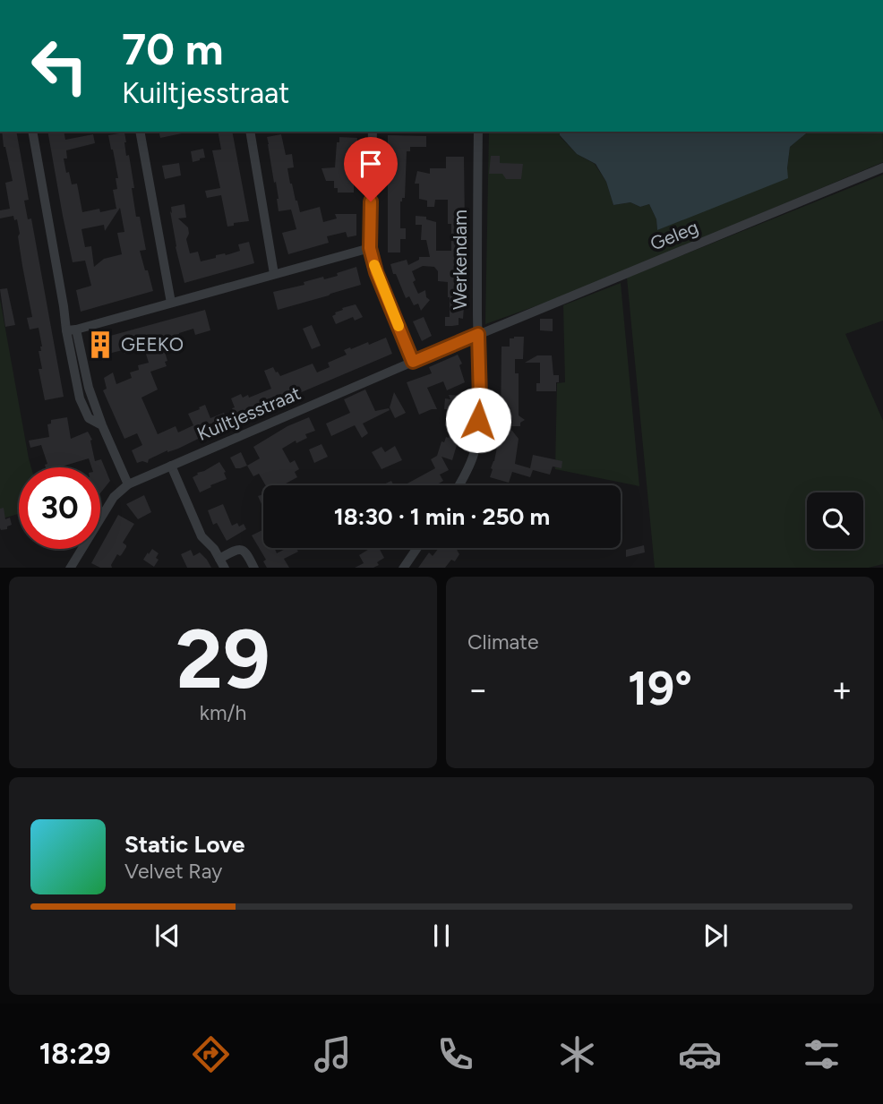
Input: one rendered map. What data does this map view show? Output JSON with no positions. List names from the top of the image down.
{
  "streets": {
    "street": ["Geleg", "Werkendam", "Kuiltjesstraat"]
  },
  "crossings": [
    ["Geleg", "Werkendam"],
    ["Geleg", "Kuiltjesstraat"],
    ["Werkendam", "Kuiltjesstraat"]
  ],
  "places": {
    "building": ["GEEKO"]
  },
  "page": {
    "turn": ["70 m", "Kuiltjesstraat"],
    "limit": "30",
    "trip": "18:30 · 1 min · 250 m",
    "tile": [
      ["29", "km/h"],
      "Climate"
    ],
    "heat": ["−", "19°", "+"],
    "song": ["Static Love", "Velvet Ray"],
    "tabs": "18:29"
  }
}
